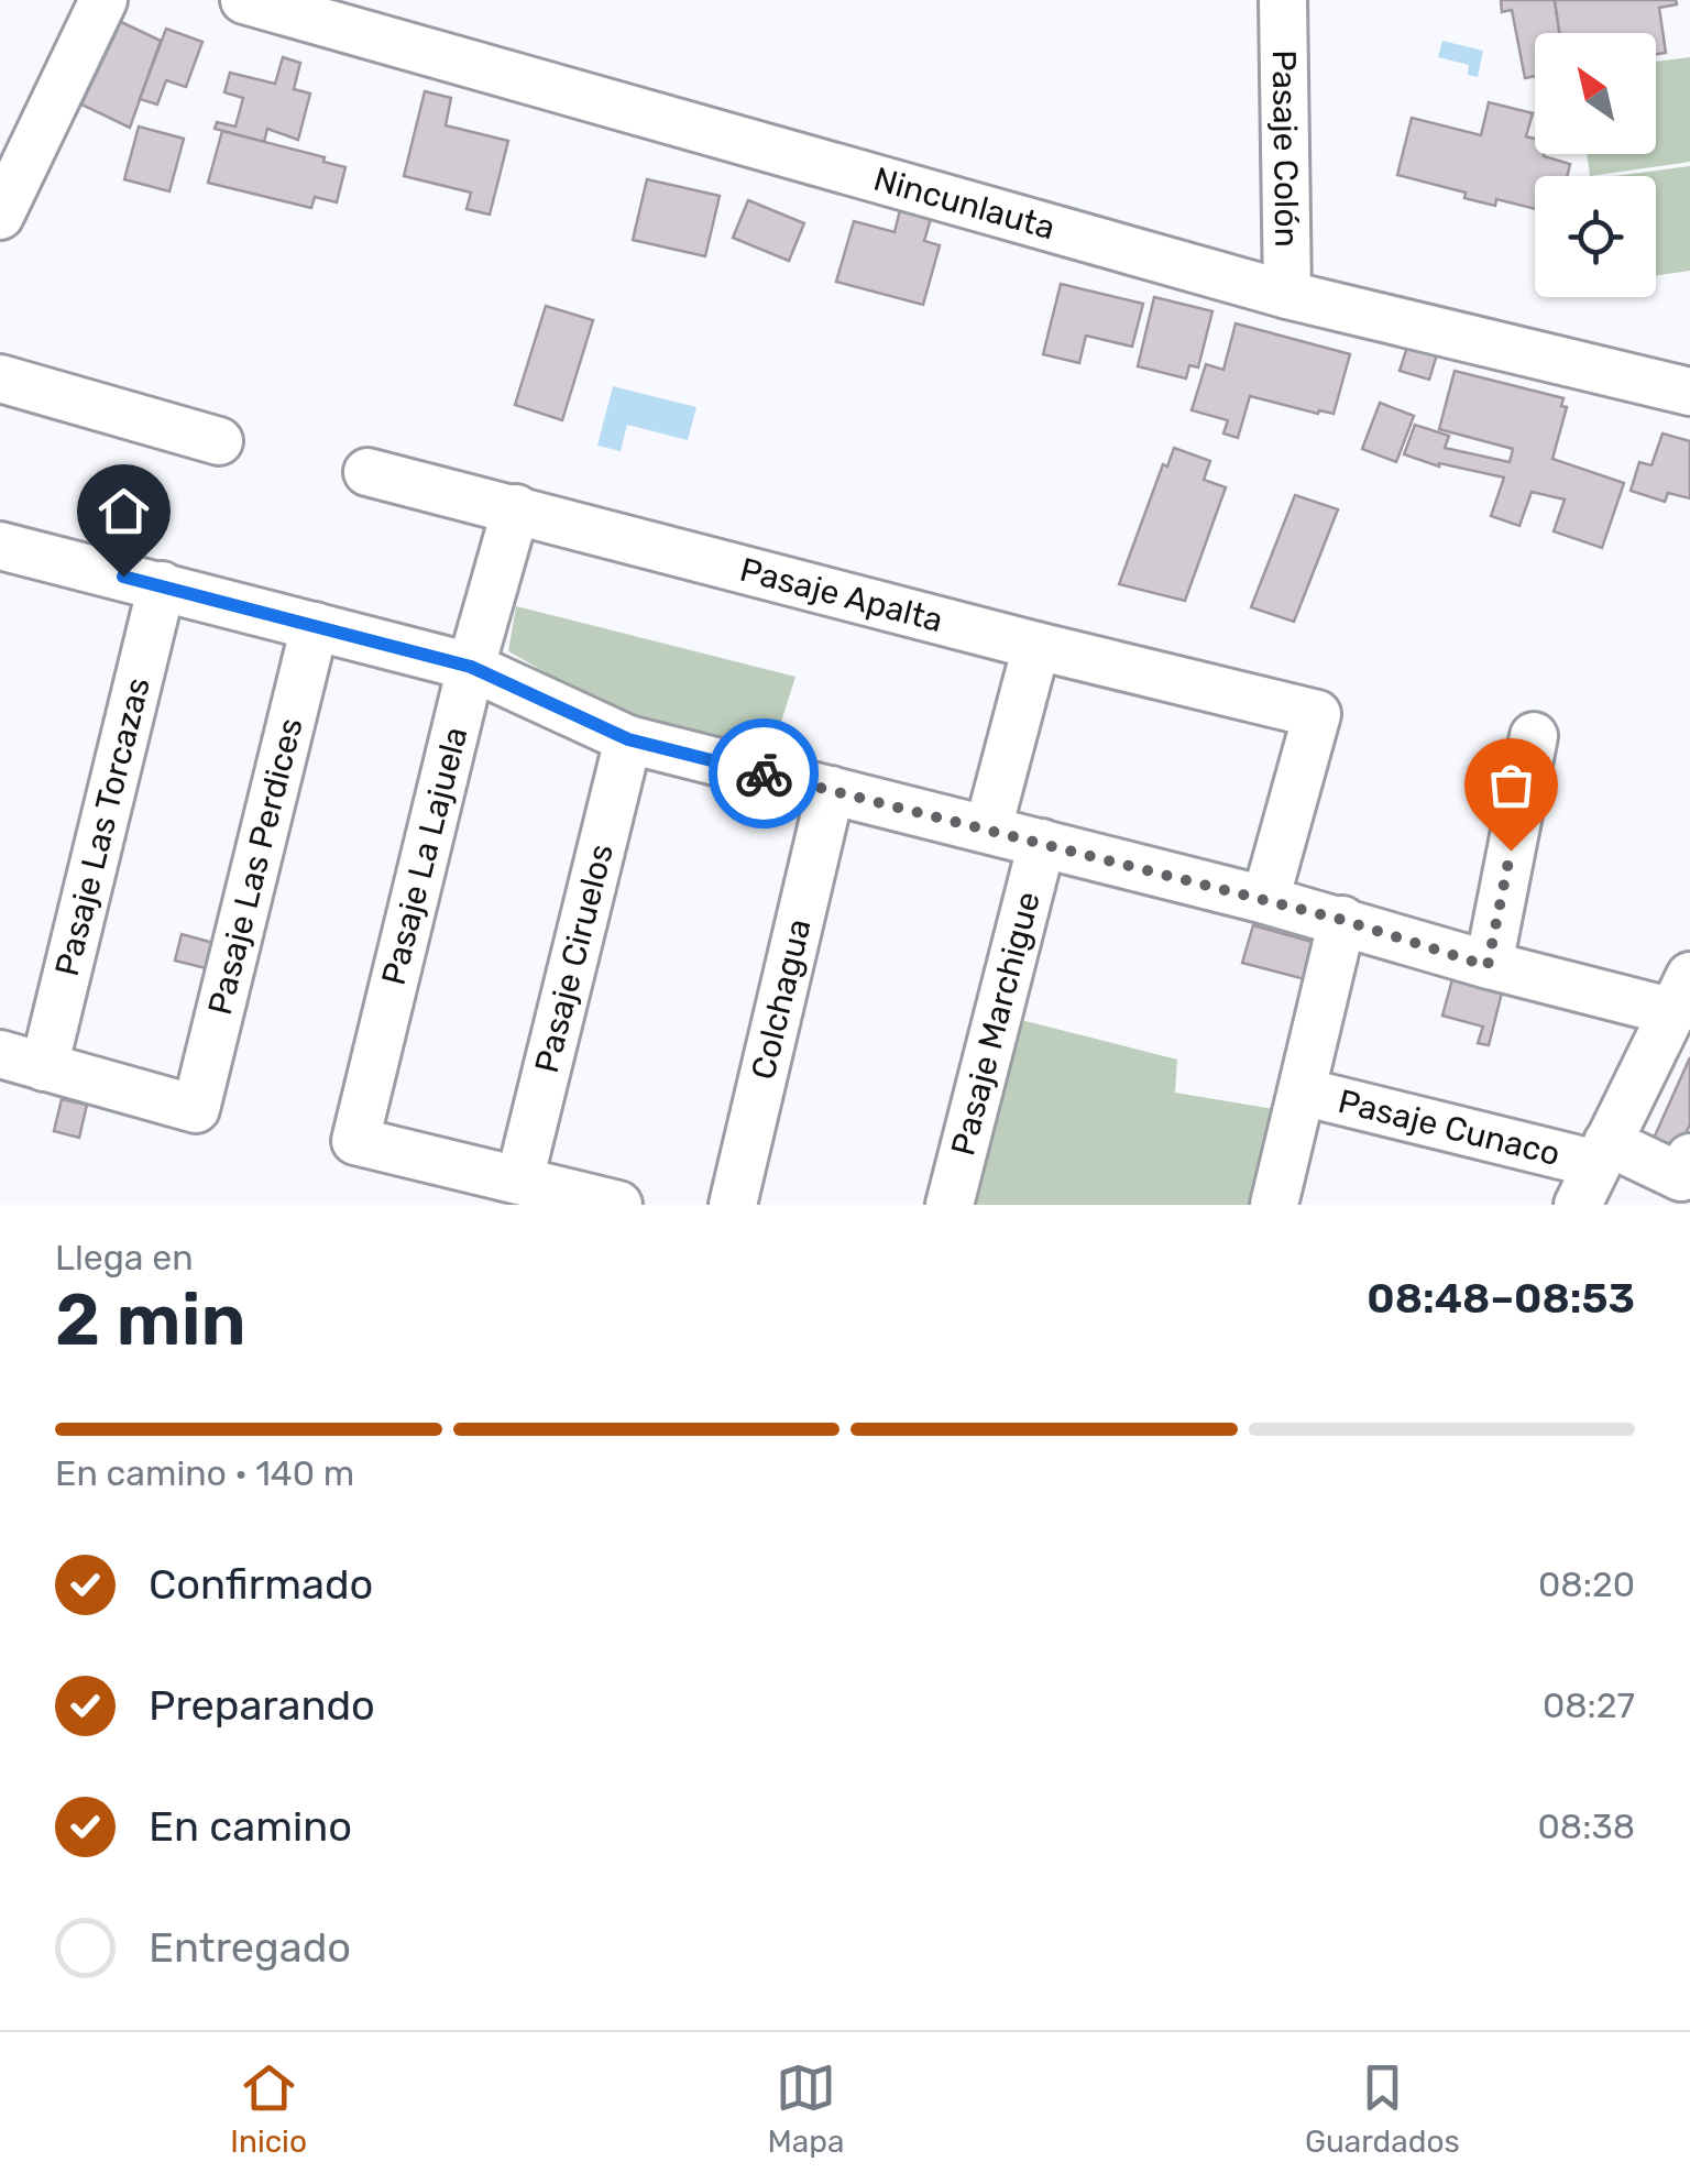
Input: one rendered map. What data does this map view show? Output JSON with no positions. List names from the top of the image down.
{
  "streets": {
    "street": [
      "Pasaje Colón",
      "Nincunlauta",
      "Pasaje Apalta",
      "Pasaje Las Torcazas",
      "Pasaje La Lajuela",
      "Pasaje Las Perdices",
      "Pasaje Ciruelos",
      "Colchagua",
      "Pasaje Marchigue",
      "Pasaje Cunaco"
    ]
  },
  "crossings": [
    ["Pasaje Colón", "Nincunlauta"],
    ["Pasaje Apalta", "Pasaje La Lajuela"],
    ["Pasaje Las Torcazas", "Pasaje Las Perdices"],
    ["Pasaje La Lajuela", "Pasaje Ciruelos"]
  ],
  "north": "top left",
  "page": {
    "heading": ["2 min", "Llega en", "08:48–08:53"],
    "bar": "En camino · 140 m",
    "list": [
      ["Confirmado", "08:20"],
      ["Preparando", "08:27"],
      ["En camino", "08:38"],
      "Entregado"
    ],
    "tabs": ["Inicio", "Mapa", "Guardados"]
  }
}
